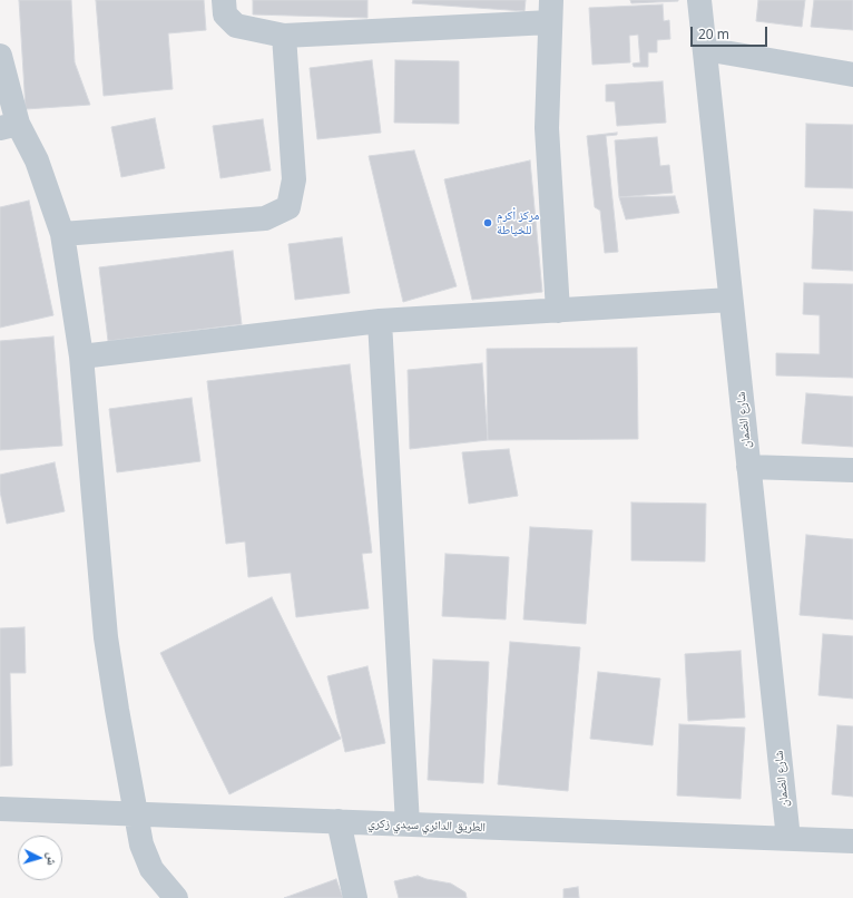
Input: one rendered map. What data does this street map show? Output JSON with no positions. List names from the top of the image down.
{
  "streets": {
    "street": ["شارع الضمان", "الطريق الدائري سيدي زكري"]
  },
  "crossings": [
    ["شارع الضمان", "الطريق الدائري سيدي زكري"]
  ],
  "places": ["مركز أكرم للخياطة"],
  "scale_bar": "20 m",
  "north": "right"
}
